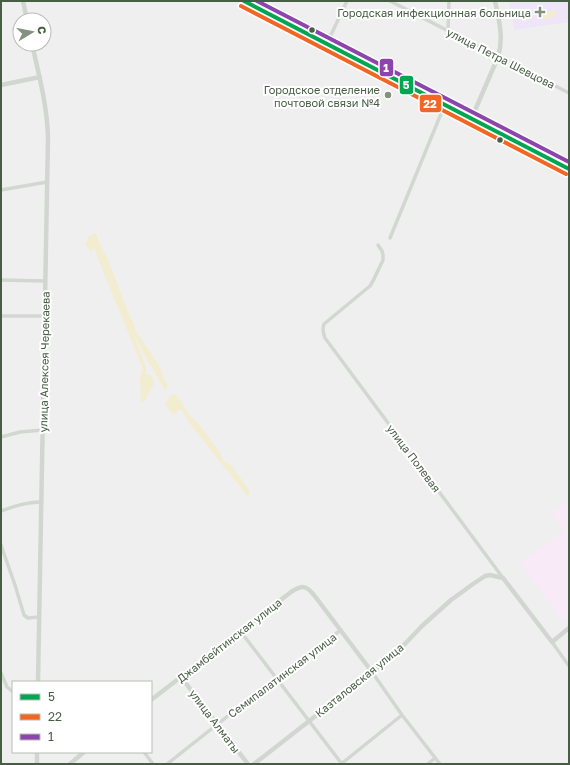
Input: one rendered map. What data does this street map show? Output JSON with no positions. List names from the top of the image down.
{
  "streets": {
    "street": [
      "улица Петра Шевцова",
      "улица Алексея Черекаева",
      "улица Полевая",
      "Джамбейтинская улица",
      "Семипалатинская улица",
      "Казталовская улица",
      "улица Алматы"
    ]
  },
  "crossings": [
    ["улица Полевая", "Казталовская улица"],
    ["Джамбейтинская улица", "Семипалатинская улица"],
    ["Джамбейтинская улица", "улица Алматы"],
    ["Семипалатинская улица", "улица Алматы"]
  ],
  "places": {
    "health": ["Городская инфекционная больница"],
    "other": ["Городское отделение почтовой связи №4"]
  },
  "lines": ["transit line 5", "transit line 1", "transit line 22"],
  "legend": ["5", "22", "1"],
  "north": "right"
}
